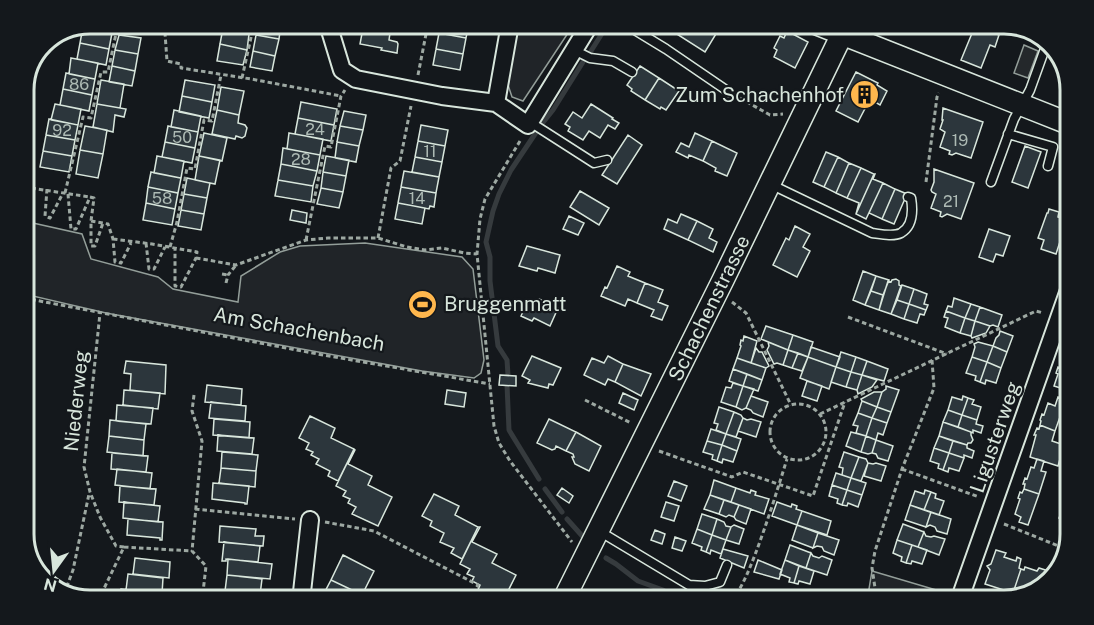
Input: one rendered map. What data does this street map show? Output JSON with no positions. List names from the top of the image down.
{
  "streets": {
    "street": ["Schachenstrasse", "Ligusterweg"],
    "path": ["Am Schachenbach", "Niederweg"]
  },
  "crossings": [
    ["Am Schachenbach", "Niederweg"]
  ],
  "places": {
    "building": ["Zum Schachenhof"],
    "sports": ["Bruggenmatt"]
  },
  "house_numbers": [
    "86",
    "24",
    "92",
    "50",
    "19",
    "11",
    "28",
    "58",
    "14",
    "21"
  ],
  "north": "bottom"
}
